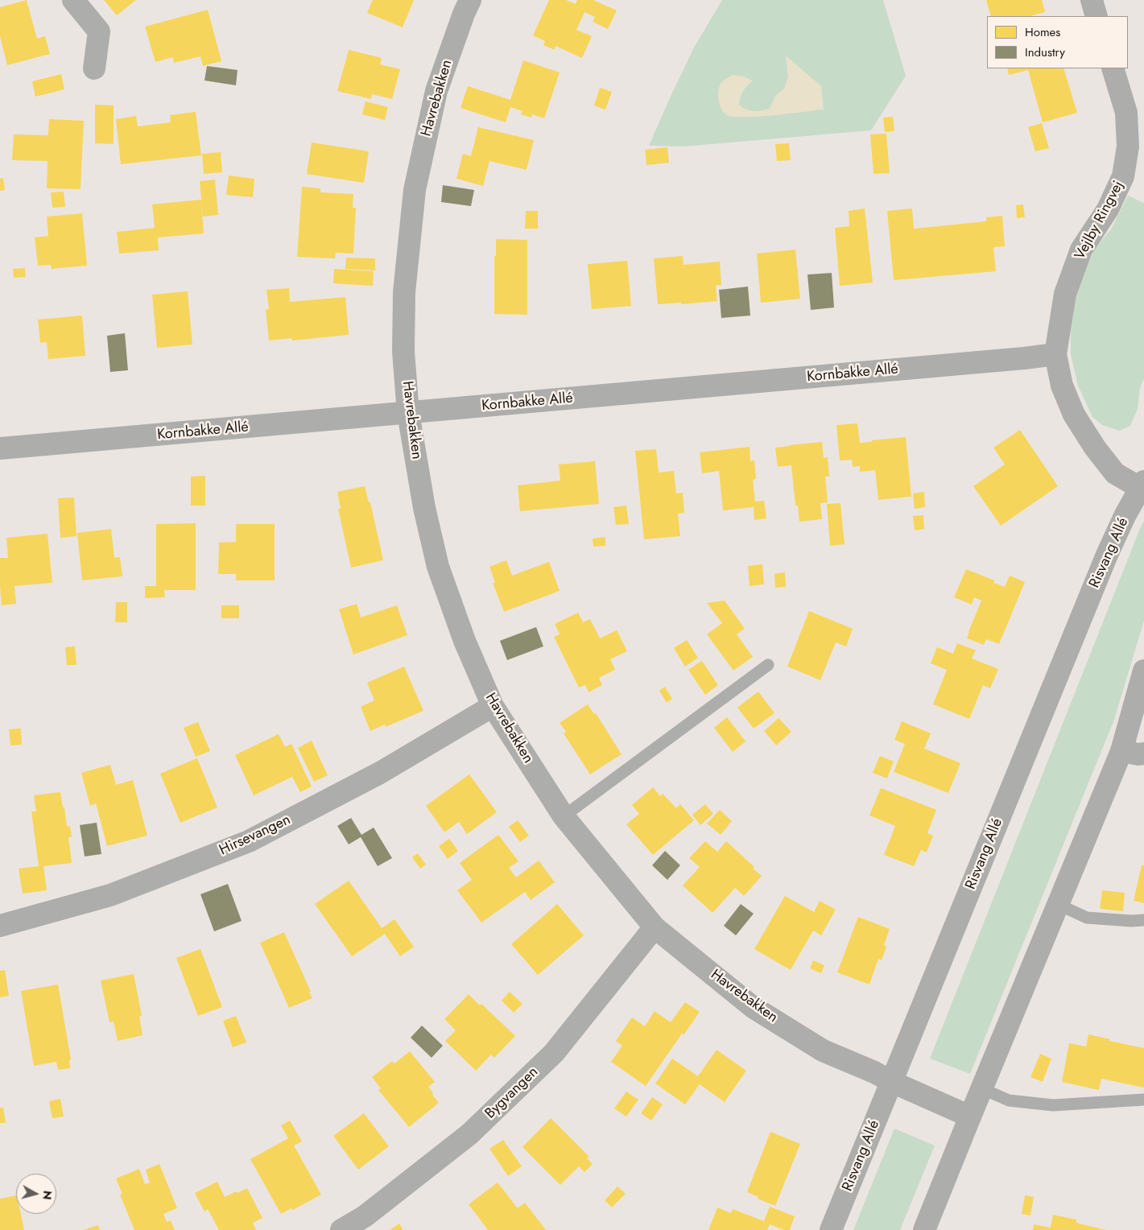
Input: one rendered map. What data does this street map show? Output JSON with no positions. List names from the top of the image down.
{
  "streets": {
    "street": [
      "Havrebakken",
      "Vejlby Ringvej",
      "Kornbakke Allé",
      "Risvang Allé",
      "Hirsevangen",
      "Bygvangen"
    ]
  },
  "crossings": [
    ["Havrebakken", "Kornbakke Allé"],
    ["Havrebakken", "Risvang Allé"],
    ["Havrebakken", "Hirsevangen"],
    ["Havrebakken", "Bygvangen"],
    ["Vejlby Ringvej", "Kornbakke Allé"],
    ["Vejlby Ringvej", "Risvang Allé"]
  ],
  "legend": ["Homes", "Industry"],
  "north": "right"
}
